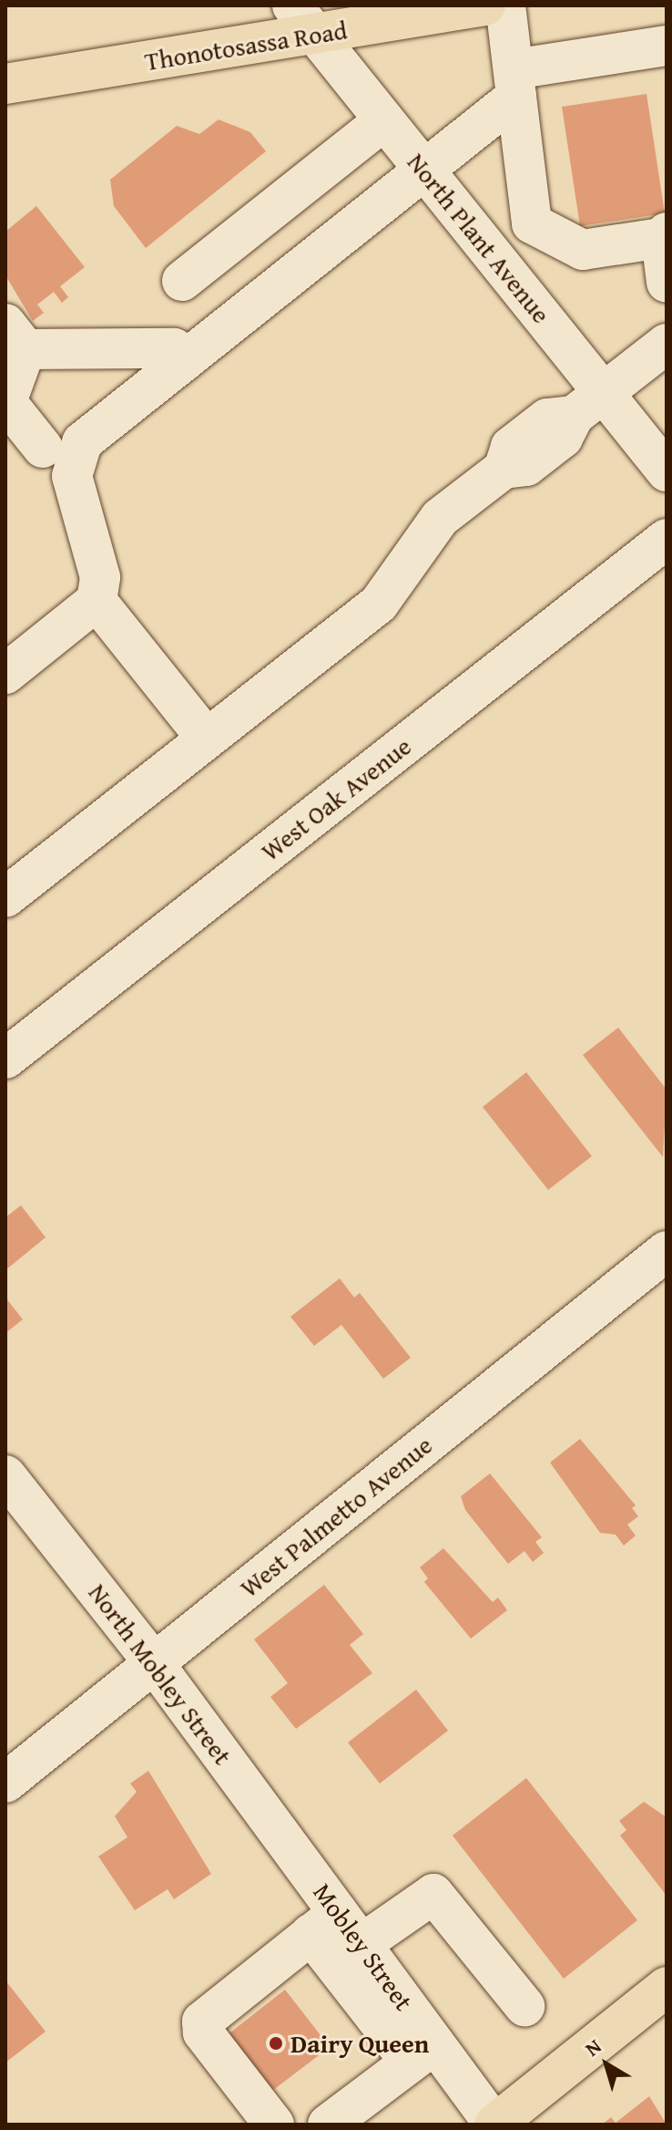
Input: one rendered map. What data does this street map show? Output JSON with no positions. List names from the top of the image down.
{
  "streets": {
    "main road": ["Thonotosassa Road"],
    "street": [
      "North Plant Avenue",
      "West Oak Avenue",
      "West Palmetto Avenue",
      "North Mobley Street",
      "Mobley Street"
    ]
  },
  "crossings": [
    ["Thonotosassa Road", "North Plant Avenue"],
    ["West Palmetto Avenue", "North Mobley Street"],
    ["North Mobley Street", "Mobley Street"]
  ],
  "places": ["Dairy Queen"],
  "north": "top left"
}
